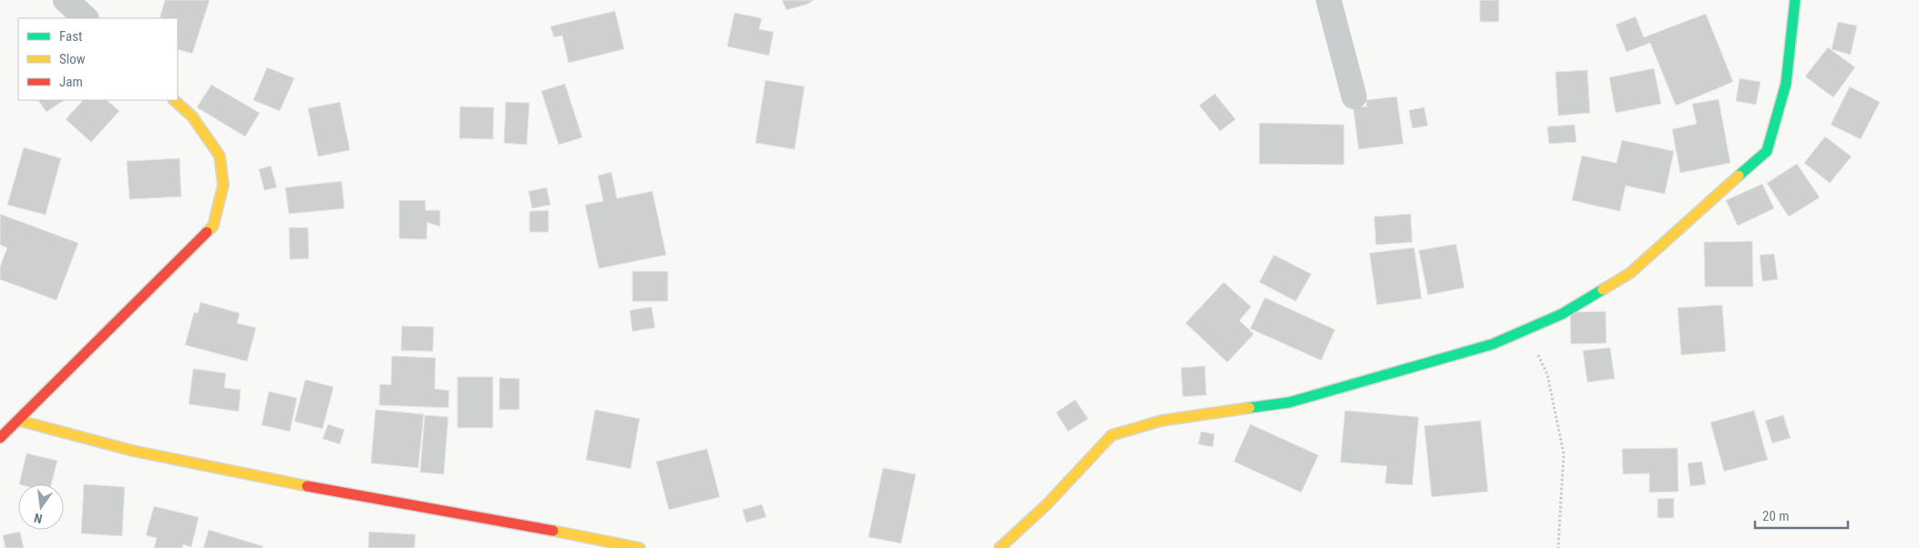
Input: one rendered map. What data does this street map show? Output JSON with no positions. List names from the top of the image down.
{
  "legend": ["Fast", "Slow", "Jam"],
  "scale_bar": "20 m",
  "north": "bottom"
}
